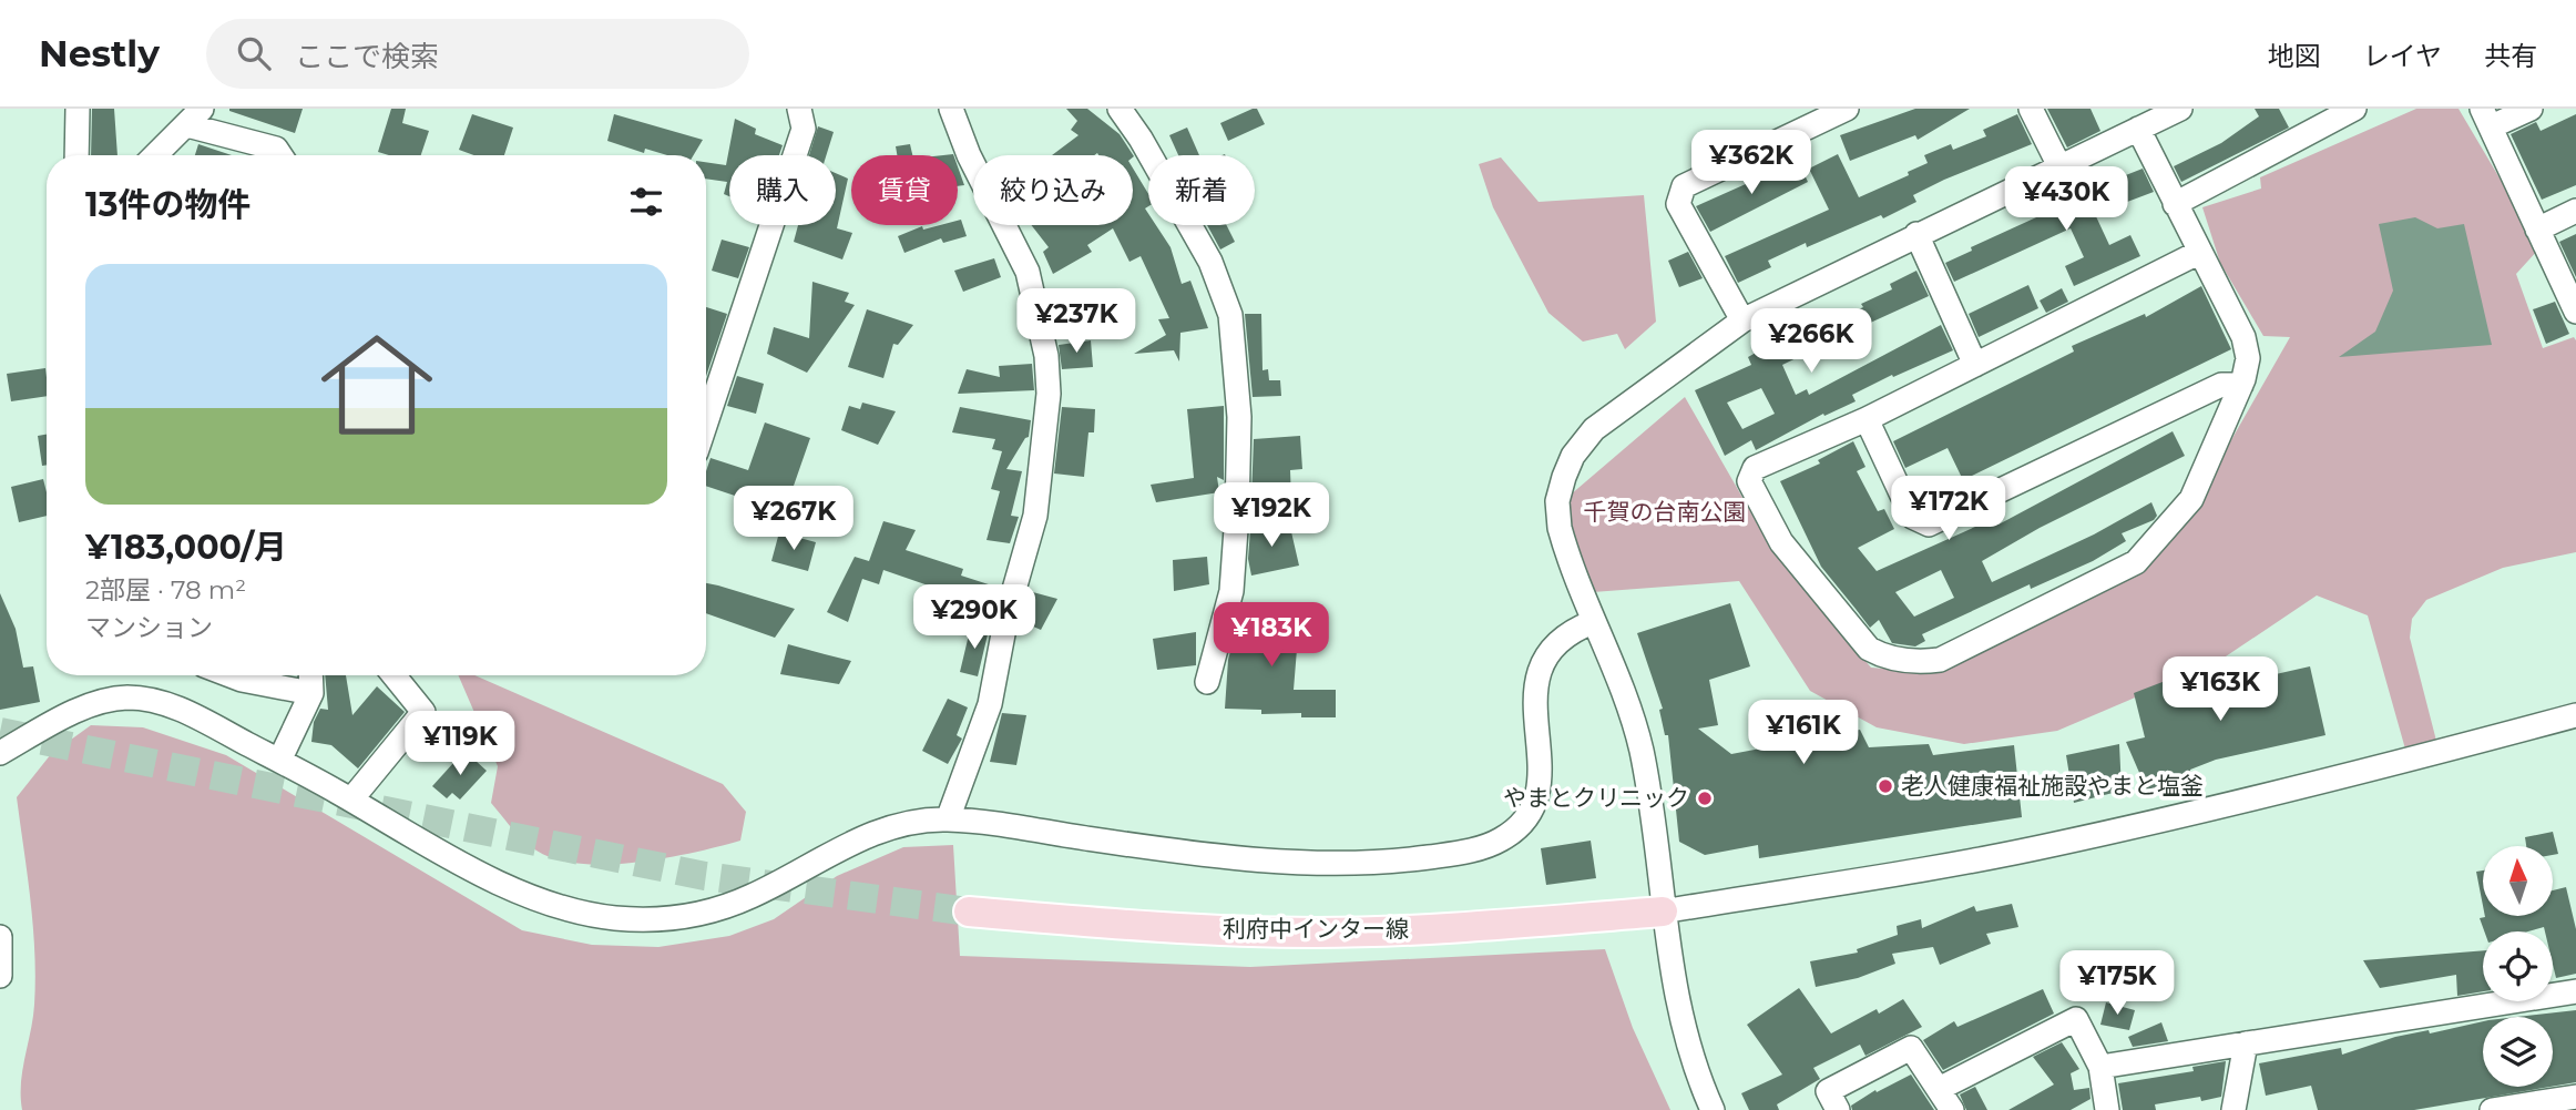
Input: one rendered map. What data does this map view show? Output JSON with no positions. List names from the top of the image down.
{
  "streets": {
    "main road": ["利府中インター線"]
  },
  "parks": ["千賀の台南公園"],
  "places": ["老人健康福祉施設やまと塩釜", "やまとクリニック"],
  "north": "top",
  "page": {
    "header": "Nestly",
    "search": "ここで検索",
    "nav": ["地図", "レイヤ", "共有"],
    "price": [
      "¥362K",
      "¥430K",
      "¥237K",
      "¥266K",
      "¥172K",
      "¥192K",
      "¥267K",
      "¥290K",
      "¥183K",
      "¥163K",
      "¥161K",
      "¥119K",
      "¥175K"
    ],
    "chip": [
      "購入",
      "賃貸",
      "絞り込み",
      "新着"
    ],
    "heading": "13件の物件",
    "list": [
      {
        "name": "¥183,000/月",
        "note": "2部屋 · 78 m² · マンション"
      }
    ]
  }
}
